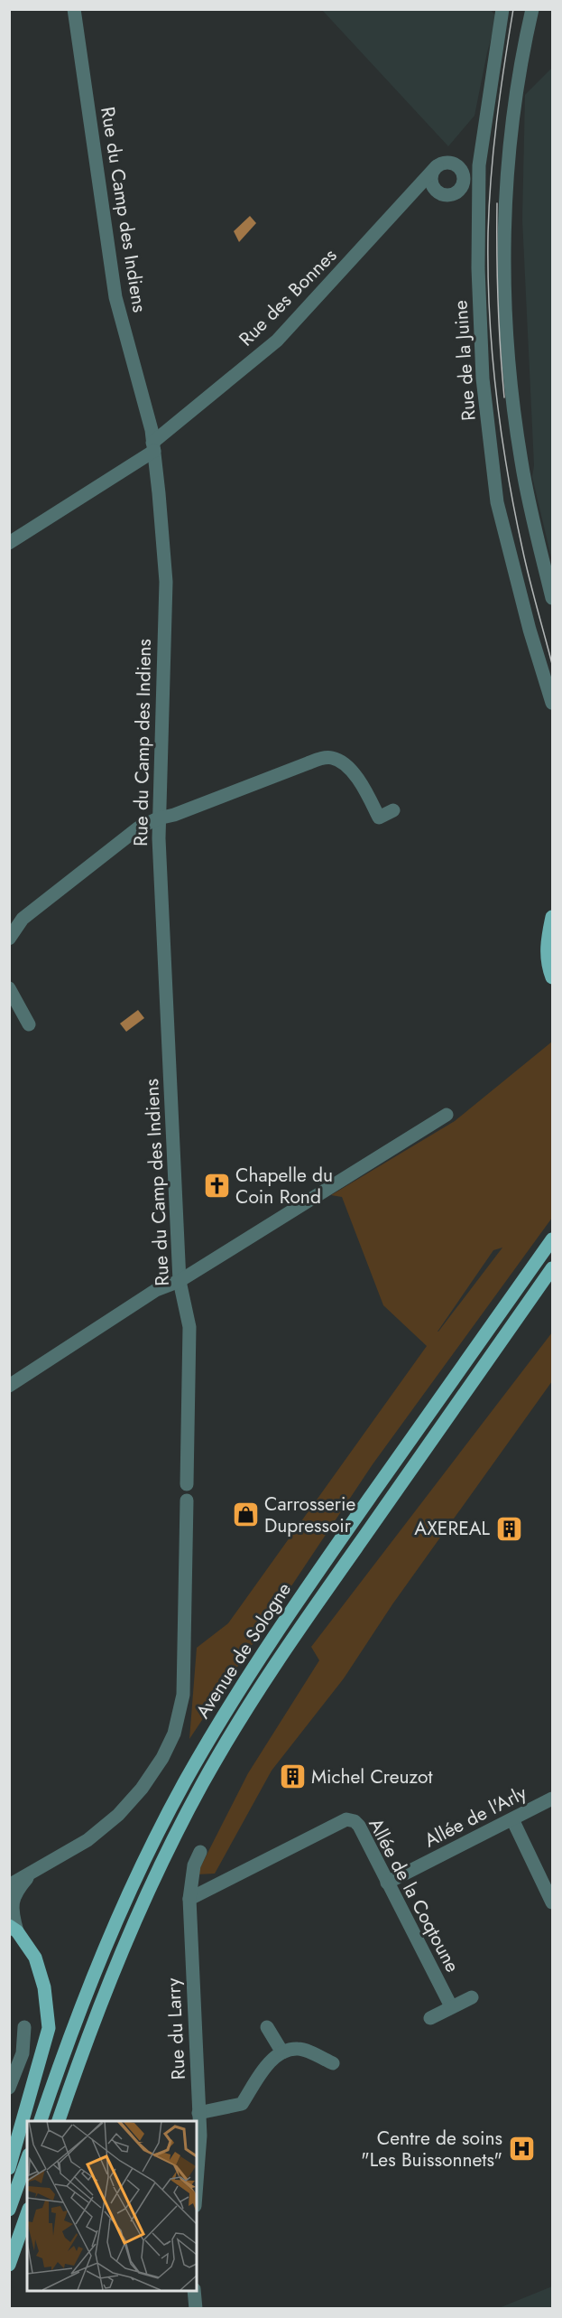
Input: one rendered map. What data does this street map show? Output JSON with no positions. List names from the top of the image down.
{
  "streets": {
    "main road": ["Avenue de Sologne"],
    "street": [
      "Rue du Camp des Indiens",
      "Rue des Bonnes",
      "Rue de la Juine",
      "Allée de l'Arly",
      "Allée de la Coqtoune",
      "Rue du Larry"
    ]
  },
  "crossings": [
    ["Rue du Camp des Indiens", "Rue des Bonnes"],
    ["Allée de l'Arly", "Allée de la Coqtoune"],
    ["Allée de la Coqtoune", "Rue du Larry"]
  ],
  "places": {
    "church": ["Chapelle du Coin Rond"],
    "shop": ["Carrosserie Dupressoir"],
    "building": ["AXEREAL", "Michel Creuzot"],
    "hospital": ["Centre de soins \"Les Buissonnets\""]
  }
}
